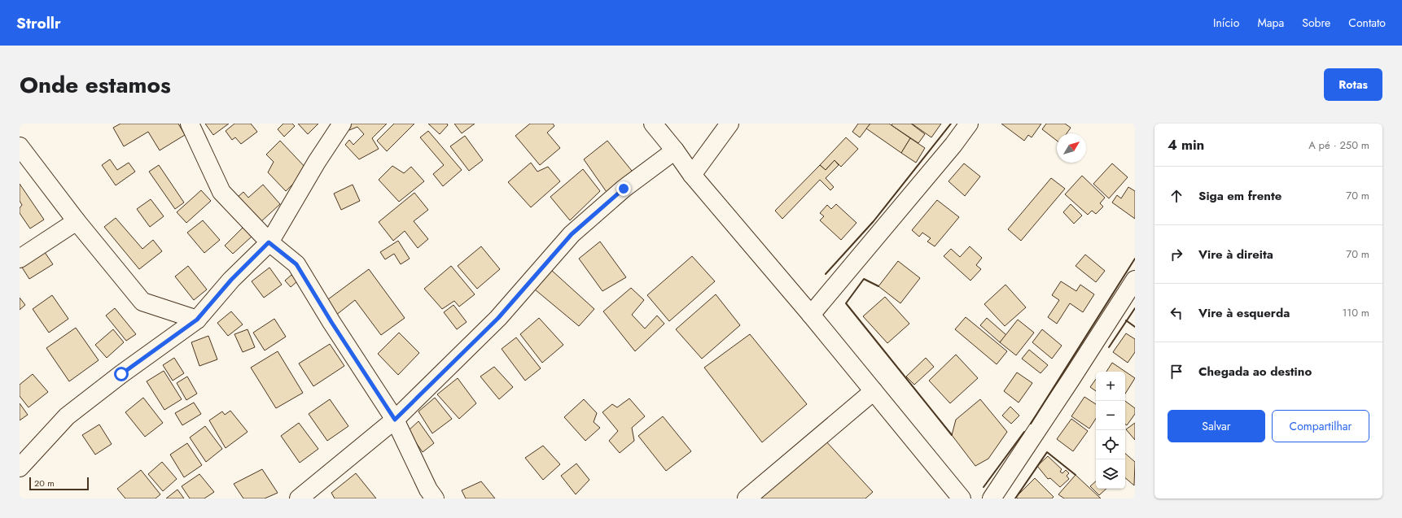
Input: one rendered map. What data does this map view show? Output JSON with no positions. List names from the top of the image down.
{
  "scale_bar": "20 m",
  "north": "top right",
  "page": {
    "header": "Strollr",
    "nav": [
      "Início",
      "Mapa",
      "Sobre",
      "Contato"
    ],
    "title": "Onde estamos",
    "buttons": [
      "Rotas",
      ["Salvar", "Compartilhar"]
    ],
    "heading": ["4 min", "A pé · 250 m"],
    "list": [
      ["Siga em frente", "70 m"],
      ["Vire à direita", "70 m"],
      ["Vire à esquerda", "110 m"],
      "Chegada ao destino"
    ],
    "map_buttons": ["+", "−"],
    "scale": "20 m"
  }
}
